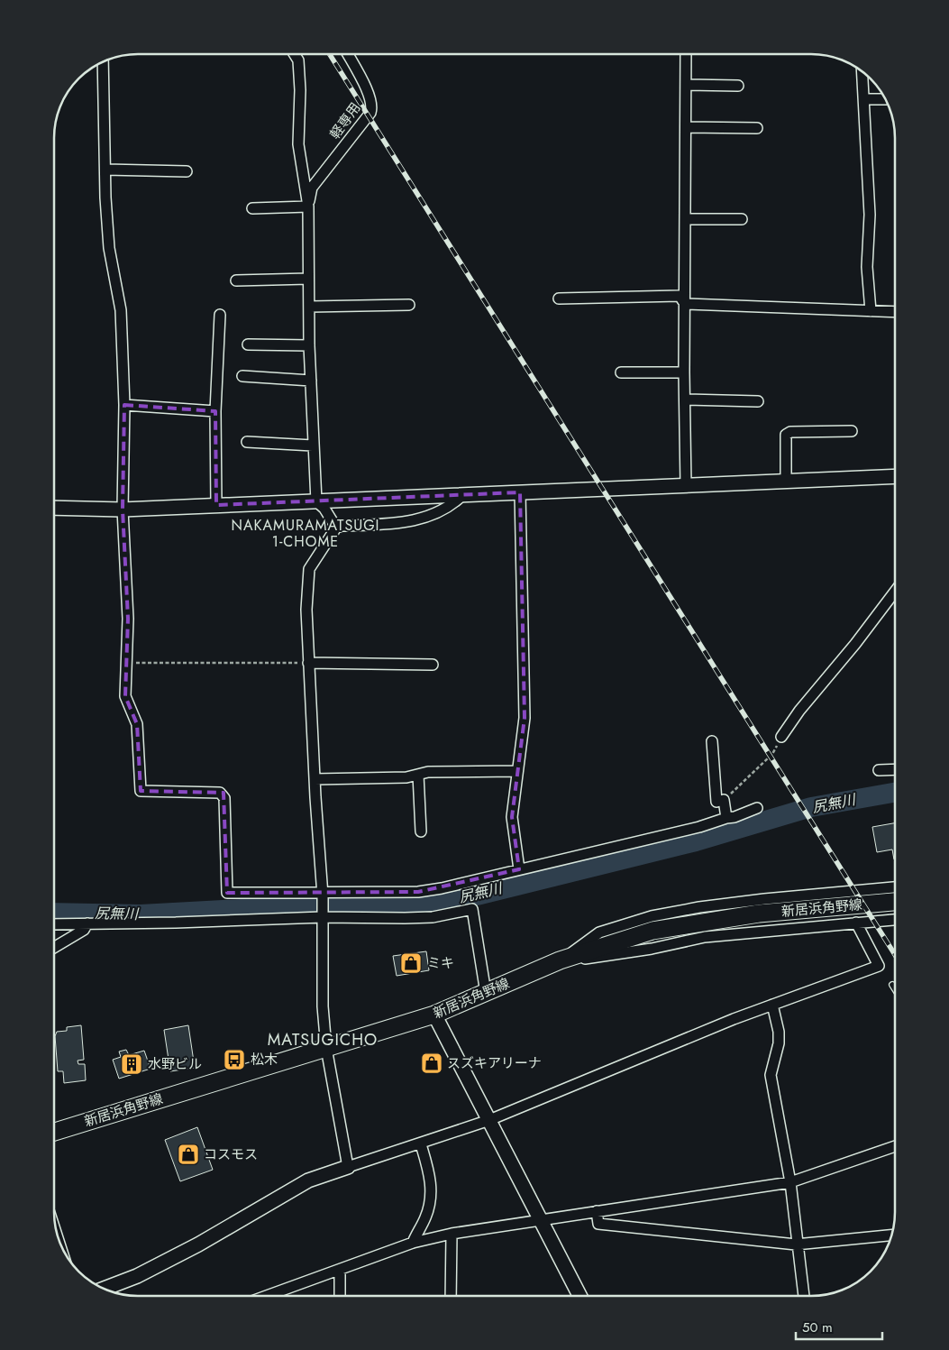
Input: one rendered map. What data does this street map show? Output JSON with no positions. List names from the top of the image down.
{
  "streets": {
    "main road": ["新居浜角野線"],
    "street": ["軽専用"]
  },
  "districts": ["NAKAMURAMATSUGI 1-CHOME", "MATSUGICHO"],
  "water": ["尻無川"],
  "places": {
    "shop": ["ミキ", "スズキアリーナ", "コスモス"],
    "bus stop": ["松木"],
    "building": ["水野ビル"]
  },
  "scale_bar": "50 m"
}
